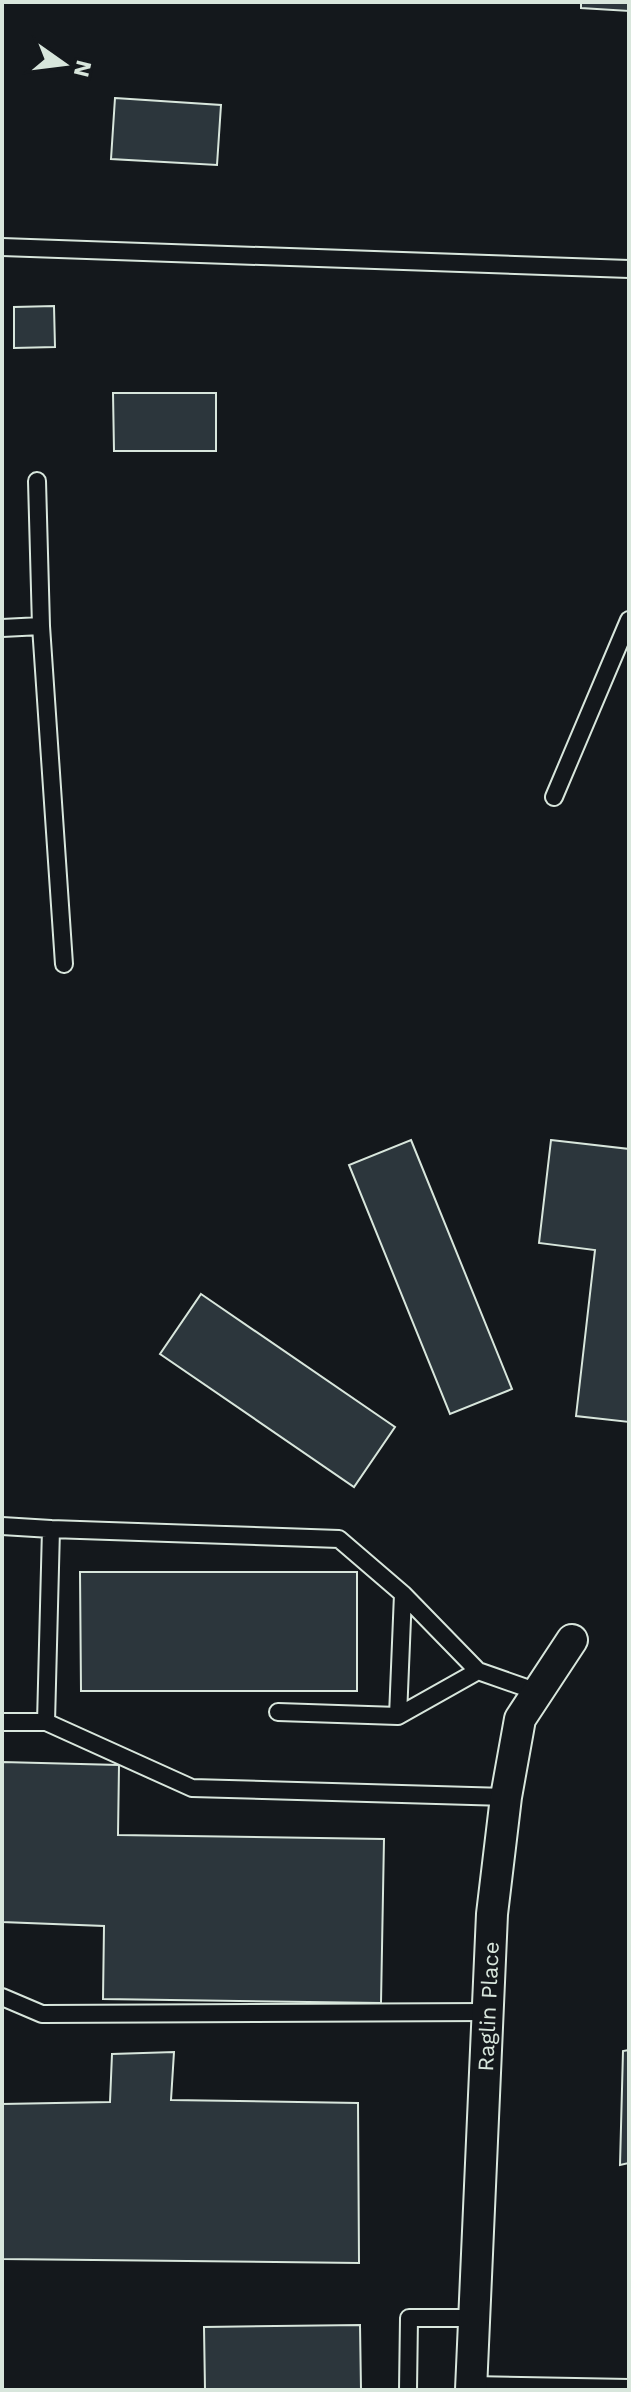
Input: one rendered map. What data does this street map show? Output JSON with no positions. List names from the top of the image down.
{
  "streets": {
    "street": ["Raglin Place"]
  },
  "north": "right"
}
